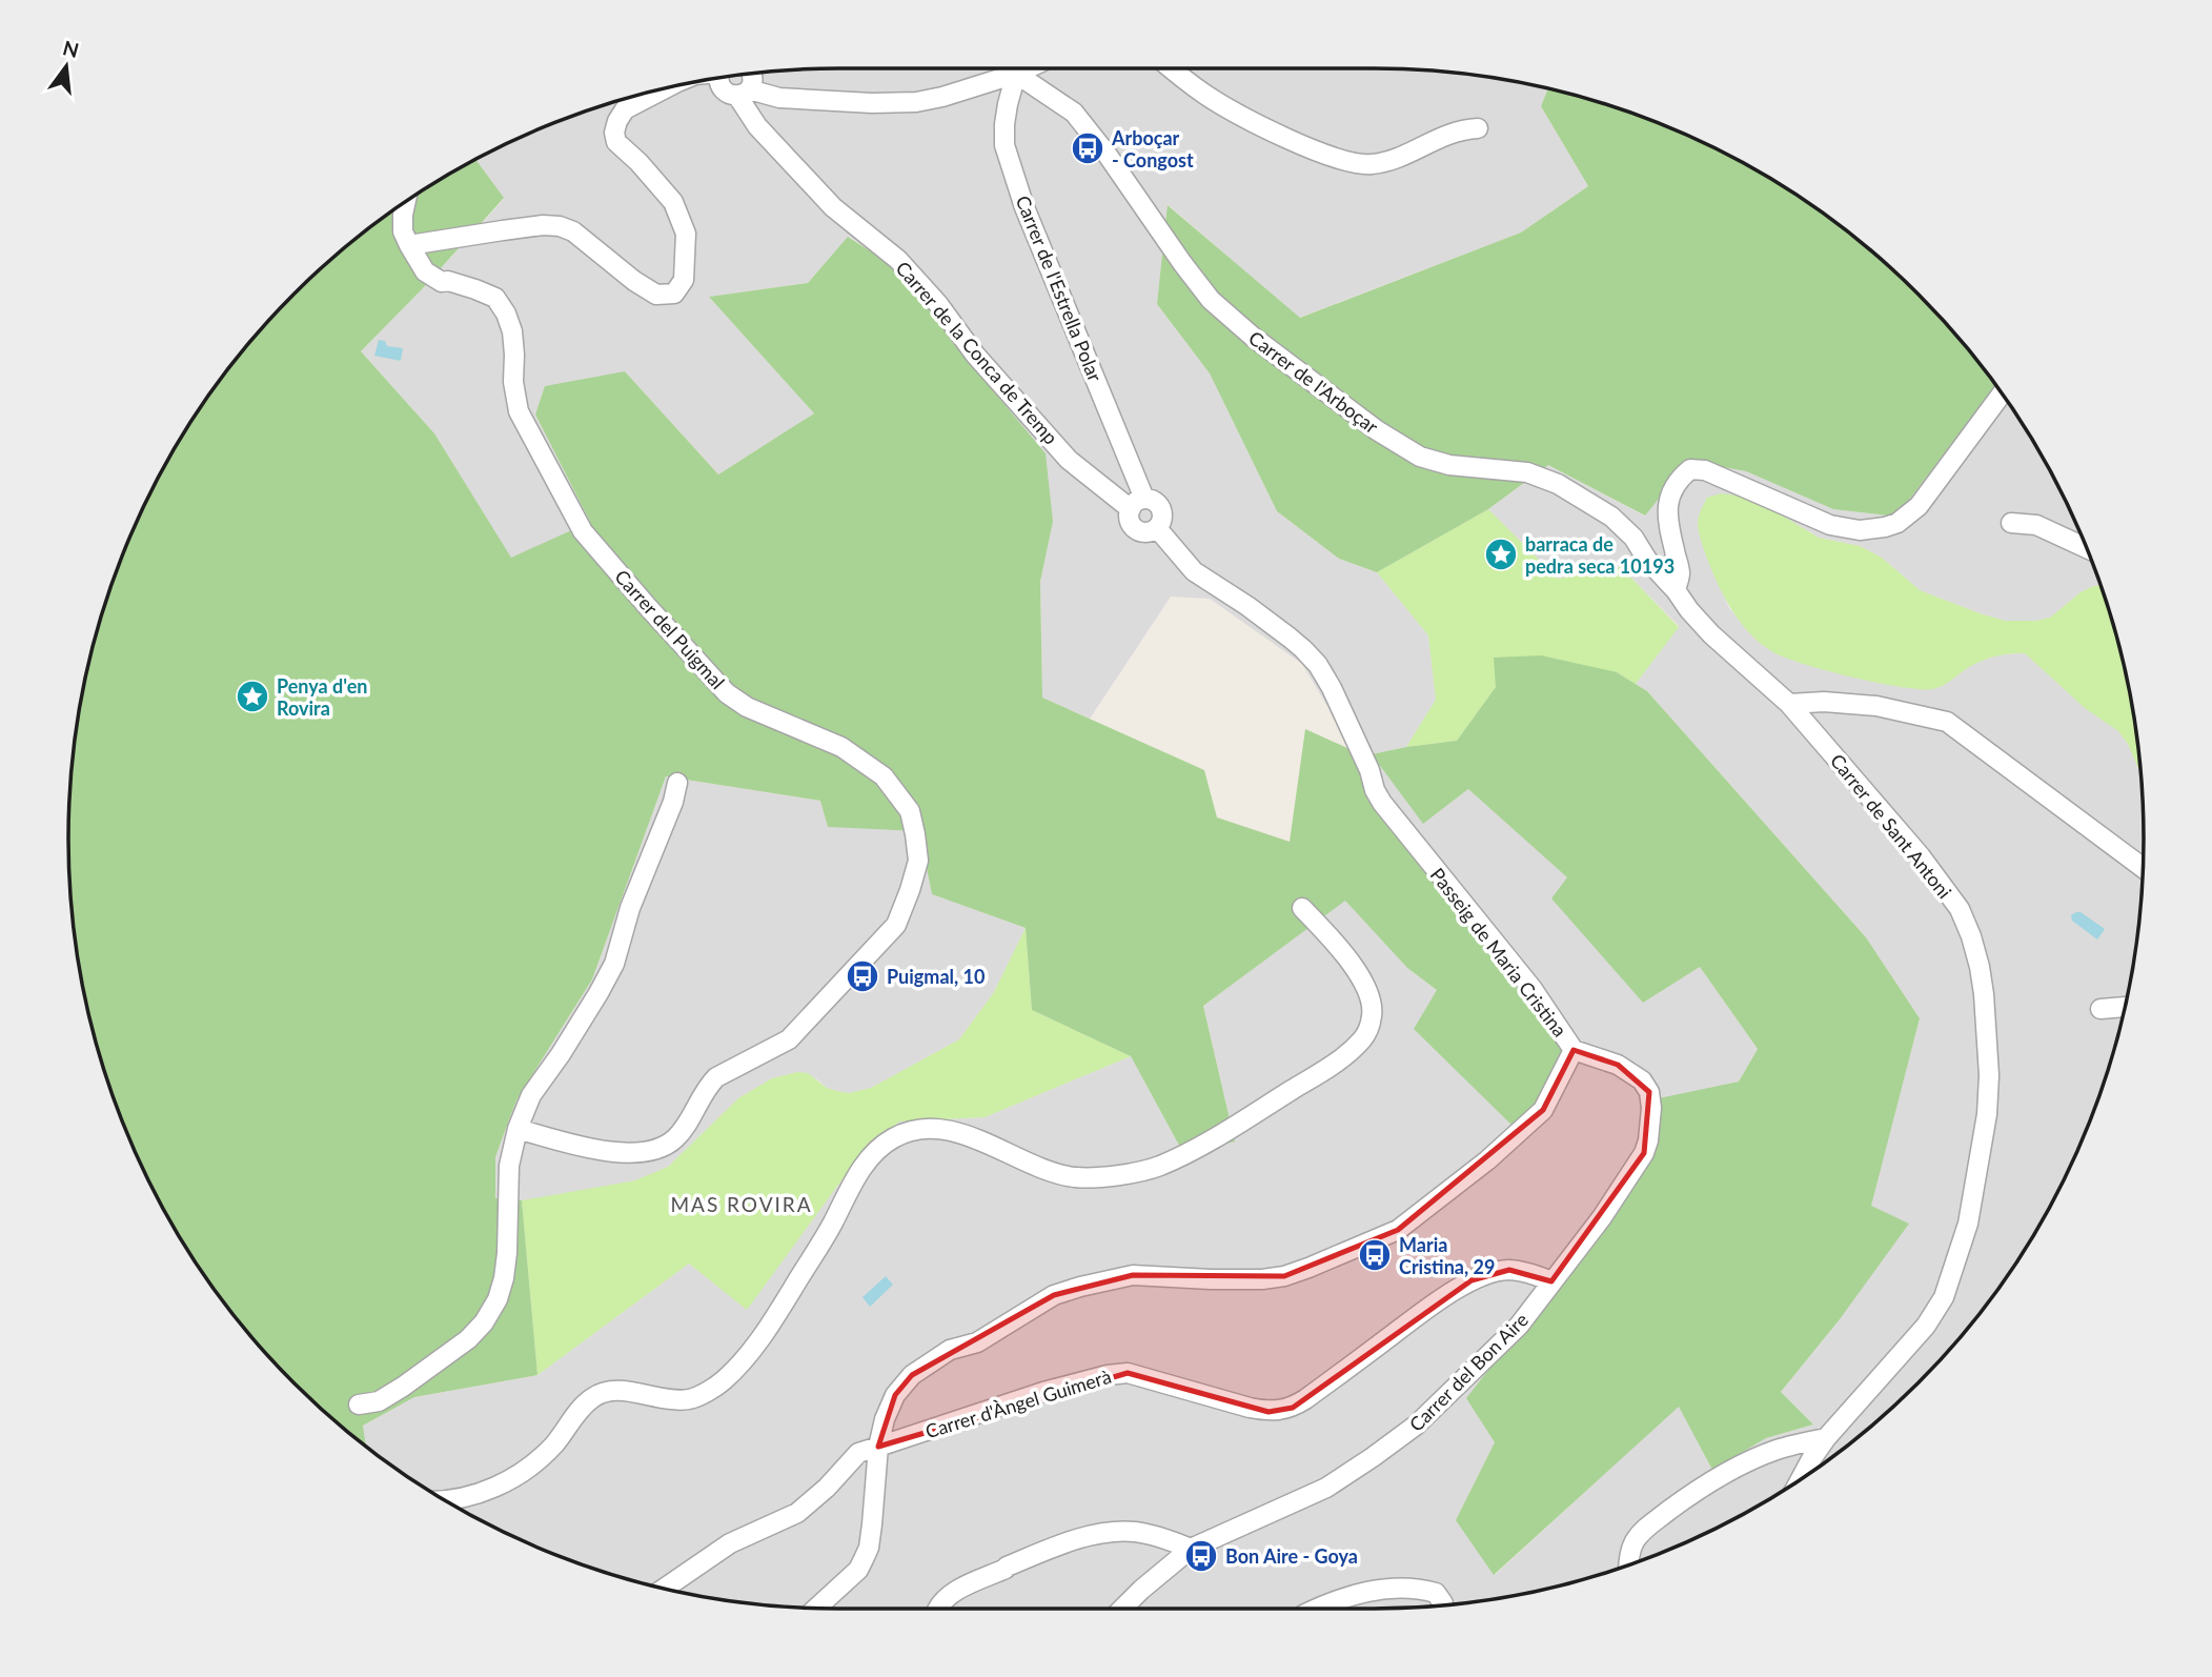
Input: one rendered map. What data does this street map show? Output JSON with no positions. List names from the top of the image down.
{
  "streets": {
    "street": [
      "Carrer de l'Estrella Polar",
      "Carrer de la Conca de Tremp",
      "Carrer de l'Arboçar",
      "Carrer del Puigmal",
      "Carrer de Sant Antoni",
      "Passeig de Maria Cristina",
      "Carrer del Bon Aire",
      "Carrer d'Àngel Guimerà"
    ]
  },
  "crossings": [
    ["Carrer de l'Estrella Polar", "Carrer de la Conca de Tremp"],
    ["Carrer de l'Estrella Polar", "Carrer de l'Arboçar"],
    ["Carrer de l'Estrella Polar", "Passeig de Maria Cristina"],
    ["Carrer de la Conca de Tremp", "Passeig de Maria Cristina"],
    ["Carrer de l'Arboçar", "Carrer de Sant Antoni"],
    ["Passeig de Maria Cristina", "Carrer del Bon Aire"],
    ["Passeig de Maria Cristina", "Carrer d'Àngel Guimerà"],
    ["Carrer del Bon Aire", "Carrer d'Àngel Guimerà"]
  ],
  "districts": ["MAS ROVIRA"],
  "places": {
    "bus stop": [
      "Arboçar - Congost",
      "Puigmal, 10",
      "Maria Cristina, 29",
      "Bon Aire - Goya"
    ],
    "place": ["barraca de pedra seca 10193", "Penya d'en Rovira"]
  },
  "north": "top"
}
